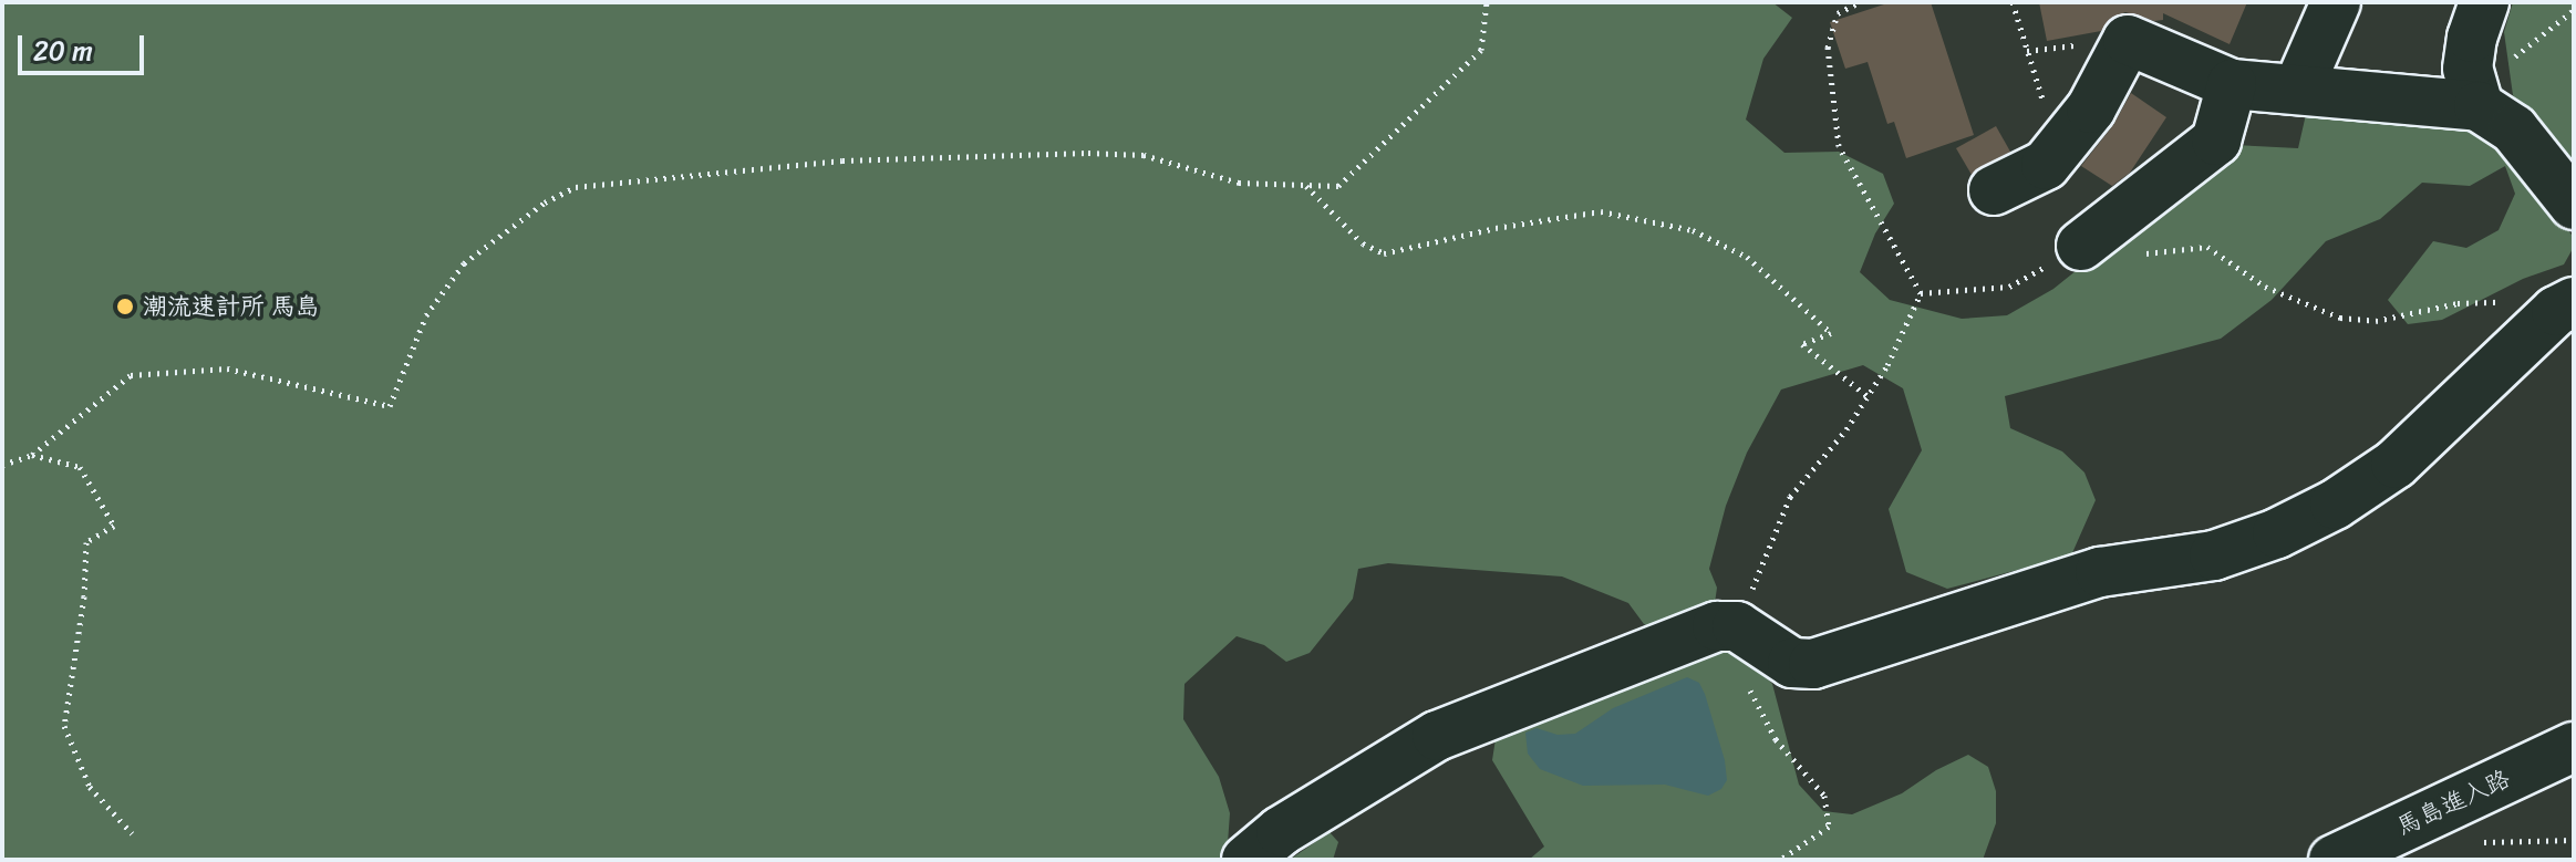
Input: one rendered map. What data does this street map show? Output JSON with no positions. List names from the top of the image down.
{
  "streets": {
    "street": ["馬島進入路"]
  },
  "places": ["潮流速計所 馬島"],
  "scale_bar": "20 m"
}
